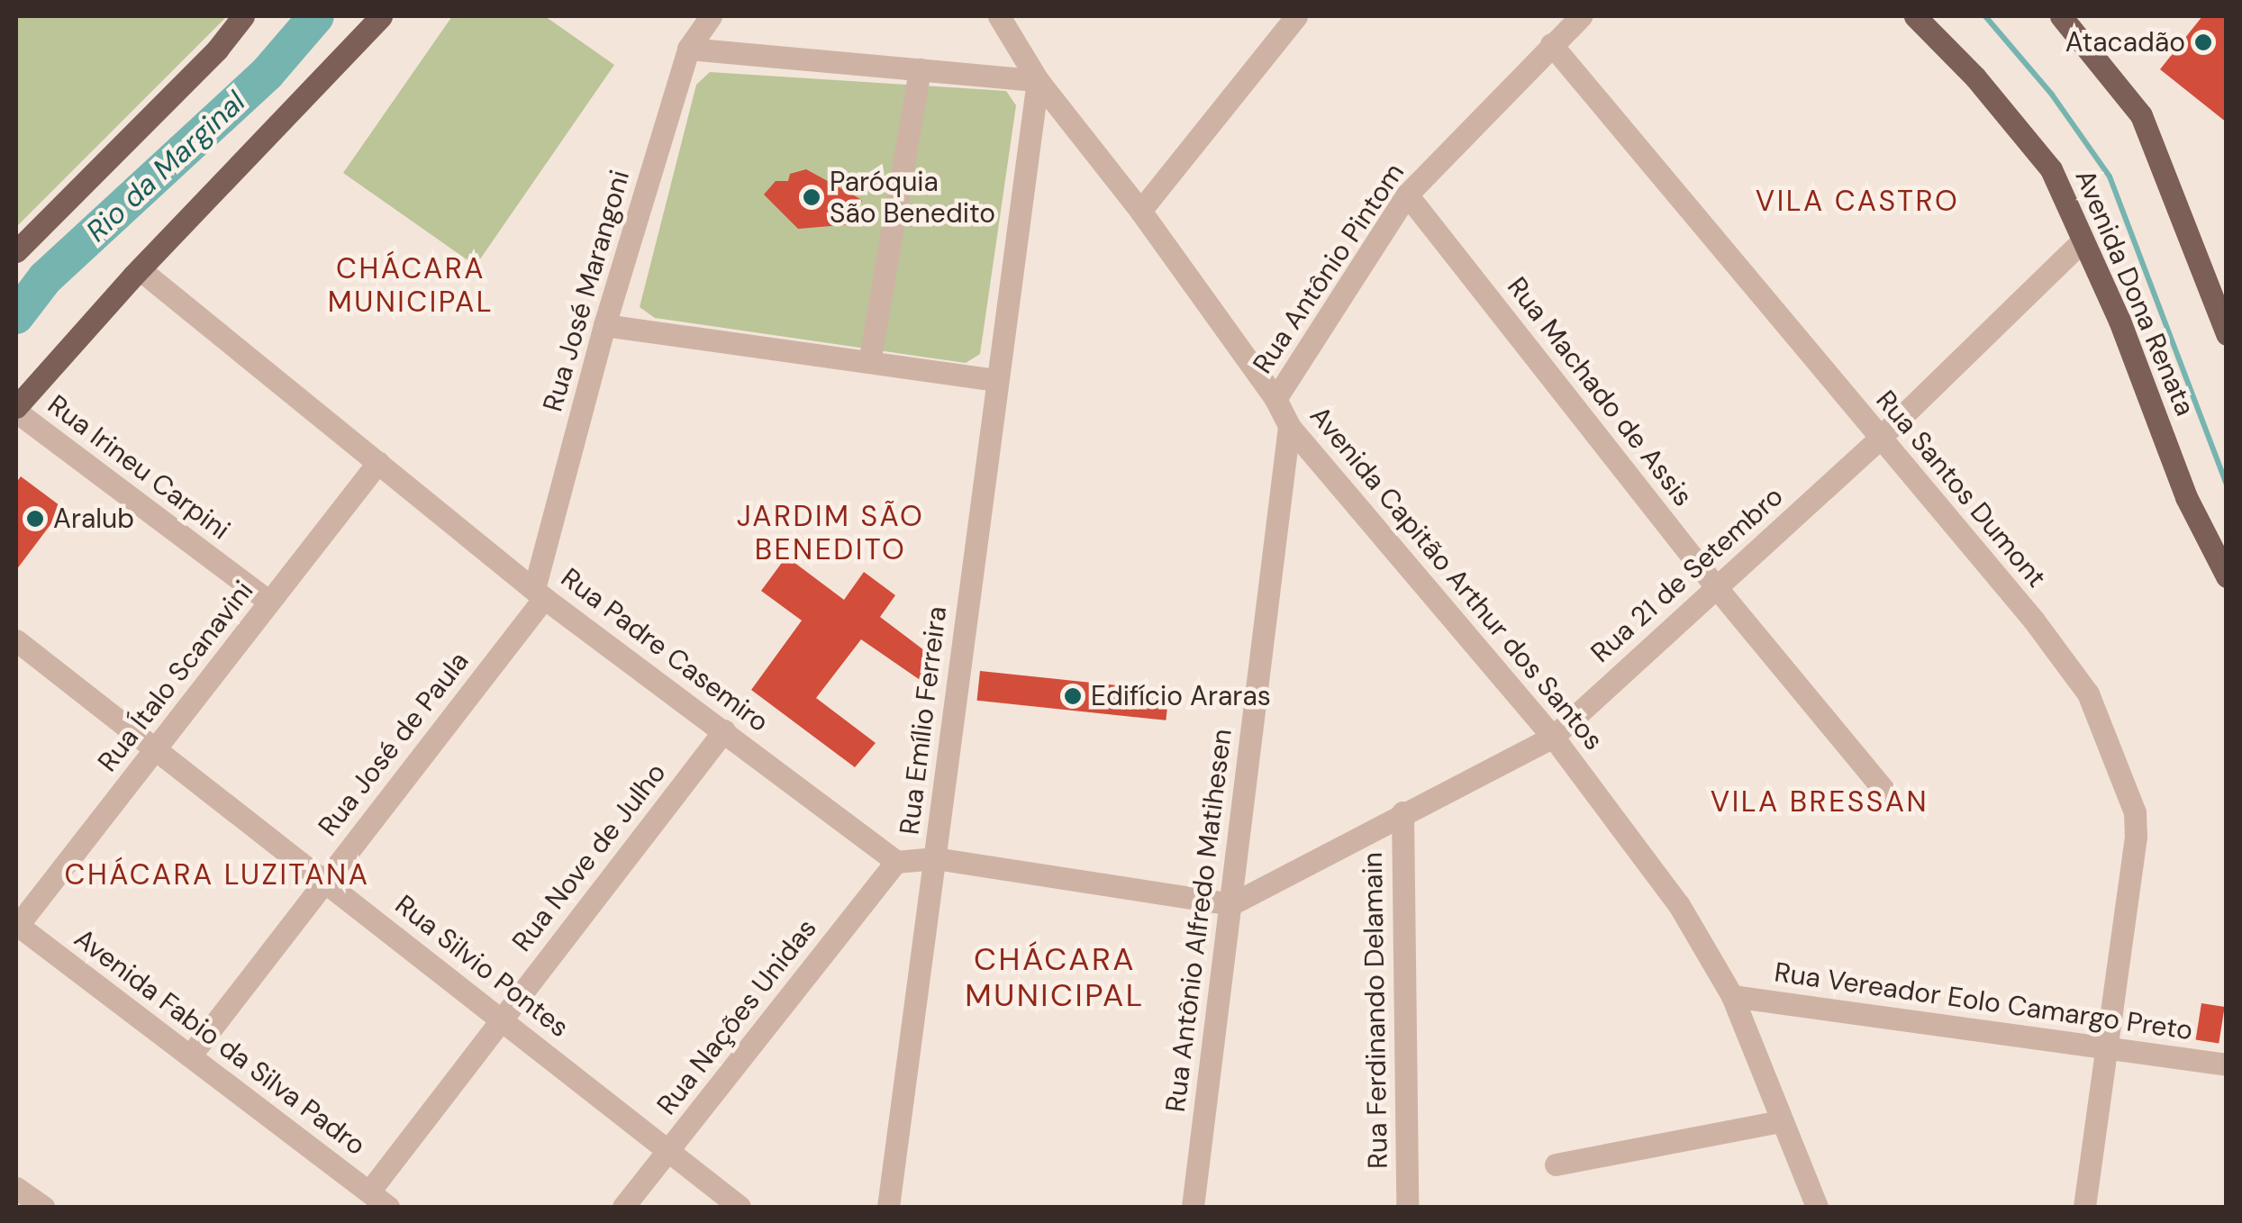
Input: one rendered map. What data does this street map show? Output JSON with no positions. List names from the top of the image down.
{
  "streets": {
    "main road": ["Avenida Dona Renata"],
    "street": [
      "Rua Antônio Pintom",
      "Rua José Marangoni",
      "Rua Machado de Assis",
      "Rua Irineu Carpini",
      "Rua Santos Dumont",
      "Rua 21 de Setembro",
      "Avenida Capitão Arthur dos Santos",
      "Rua Padre Casemiro",
      "Rua Ítalo Scanavini",
      "Rua Emílio Ferreira",
      "Rua José de Paula",
      "Rua Nove de Julho",
      "Rua Antônio Alfredo Matihesen",
      "Rua Silvio Pontes",
      "Rua Vereador Eolo Camargo Preto",
      "Rua Ferdinando Delamain",
      "Rua Nações Unidas",
      "Avenida Fabio da Silva Padro"
    ]
  },
  "crossings": [
    ["Rua Antônio Pintom", "Rua Machado de Assis"],
    ["Rua Antônio Pintom", "Rua Santos Dumont"],
    ["Rua Antônio Pintom", "Avenida Capitão Arthur dos Santos"],
    ["Rua José Marangoni", "Rua Padre Casemiro"],
    ["Rua José Marangoni", "Rua José de Paula"],
    ["Avenida Dona Renata", "Rua 21 de Setembro"],
    ["Rua Machado de Assis", "Rua 21 de Setembro"],
    ["Rua Irineu Carpini", "Rua Ítalo Scanavini"],
    ["Rua Santos Dumont", "Rua 21 de Setembro"],
    ["Rua Santos Dumont", "Rua Vereador Eolo Camargo Preto"],
    ["Rua 21 de Setembro", "Avenida Capitão Arthur dos Santos"],
    ["Rua 21 de Setembro", "Rua Antônio Alfredo Matihesen"],
    ["Rua 21 de Setembro", "Rua Ferdinando Delamain"],
    ["Avenida Capitão Arthur dos Santos", "Rua Emílio Ferreira"],
    ["Avenida Capitão Arthur dos Santos", "Rua Antônio Alfredo Matihesen"],
    ["Avenida Capitão Arthur dos Santos", "Rua Vereador Eolo Camargo Preto"],
    ["Rua Padre Casemiro", "Rua Ítalo Scanavini"],
    ["Rua Padre Casemiro", "Rua José de Paula"],
    ["Rua Padre Casemiro", "Rua Nove de Julho"],
    ["Rua Padre Casemiro", "Rua Nações Unidas"],
    ["Rua Ítalo Scanavini", "Rua Silvio Pontes"],
    ["Rua Ítalo Scanavini", "Avenida Fabio da Silva Padro"],
    ["Rua José de Paula", "Rua Silvio Pontes"],
    ["Rua José de Paula", "Avenida Fabio da Silva Padro"],
    ["Rua Nove de Julho", "Rua Silvio Pontes"],
    ["Rua Nove de Julho", "Avenida Fabio da Silva Padro"],
    ["Rua Silvio Pontes", "Rua Nações Unidas"]
  ],
  "districts": [
    "VILA CASTRO",
    "CHÁCARA MUNICIPAL",
    "JARDIM SÃO BENEDITO",
    "VILA BRESSAN",
    "CHÁCARA LUZITANA",
    "CHÁCARA MUNICIPAL"
  ],
  "water": ["Rio da Marginal"],
  "places": [
    "Atacadão",
    "Paróquia São Benedito",
    "Aralub",
    "Edifício Araras"
  ]
}
